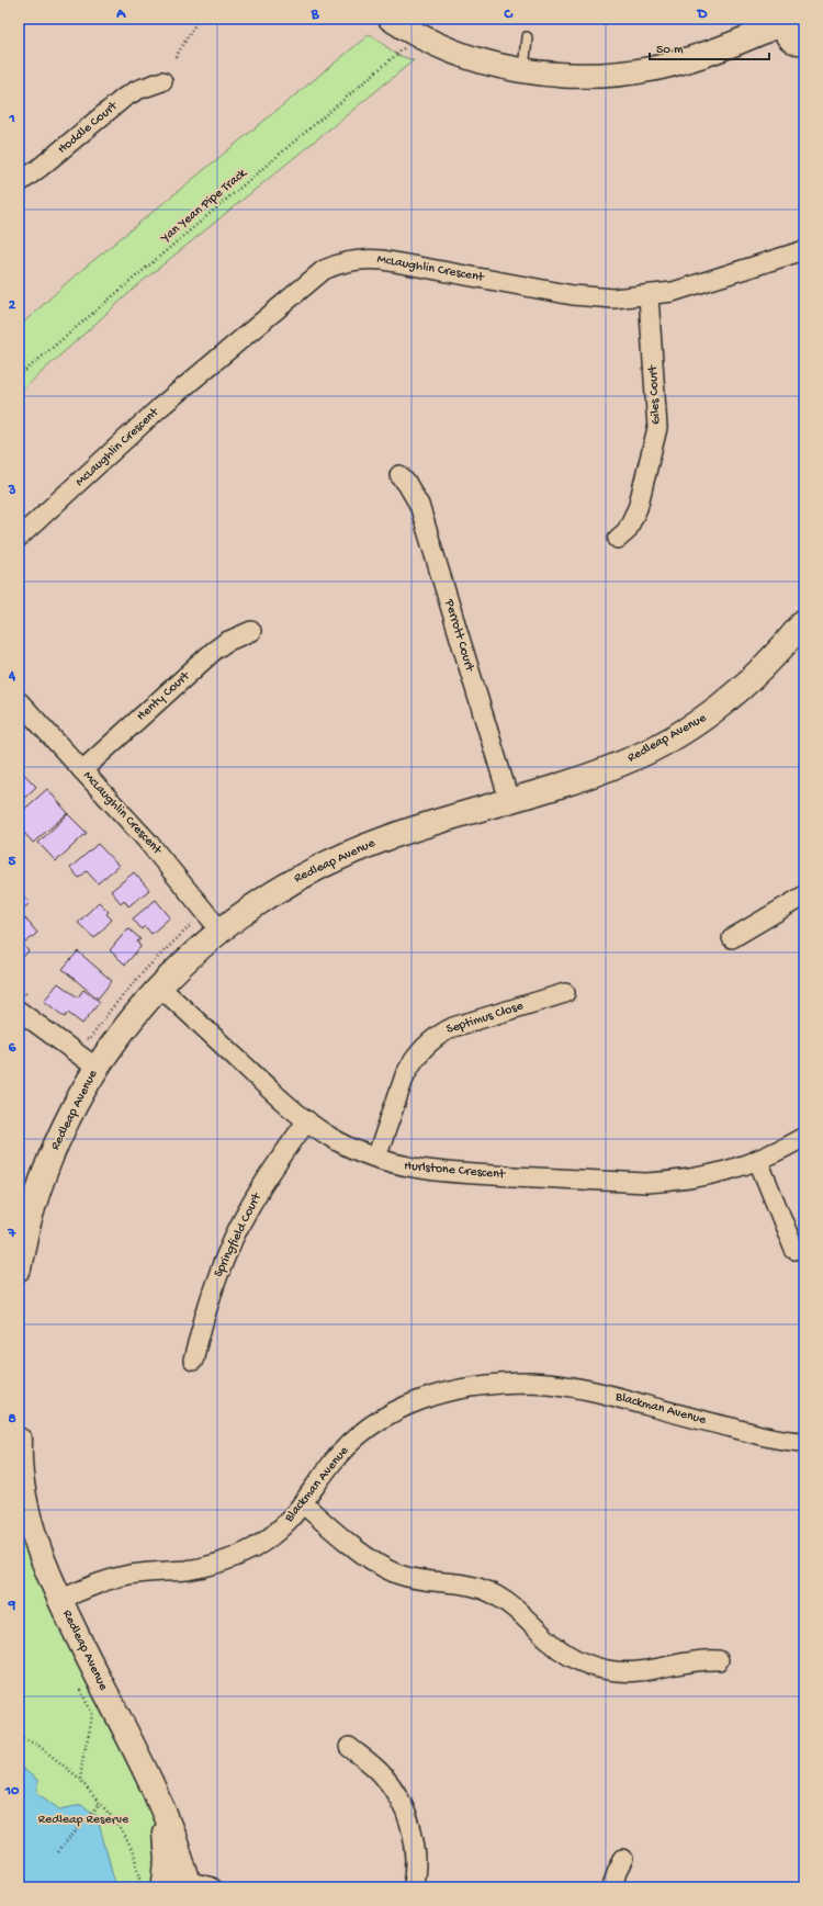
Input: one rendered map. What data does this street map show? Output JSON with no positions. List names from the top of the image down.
{
  "streets": {
    "street": [
      "Hoddle Court",
      "McLaughlin Crescent",
      "Giles Court",
      "Perrott Court",
      "Henty Court",
      "Redleap Avenue",
      "Septimus Close",
      "Hurlstone Crescent",
      "Springfield Court",
      "Blackman Avenue"
    ],
    "path": ["Yan Yean Pipe Track"]
  },
  "crossings": [
    ["McLaughlin Crescent", "Giles Court"],
    ["McLaughlin Crescent", "Henty Court"],
    ["McLaughlin Crescent", "Redleap Avenue"],
    ["Perrott Court", "Redleap Avenue"],
    ["Redleap Avenue", "Hurlstone Crescent"],
    ["Redleap Avenue", "Blackman Avenue"],
    ["Septimus Close", "Hurlstone Crescent"],
    ["Hurlstone Crescent", "Springfield Court"]
  ],
  "parks": ["Redleap Reserve"],
  "scale_bar": "50 m",
  "grid": {
    "columns": [
      "A",
      "B",
      "C",
      "D"
    ],
    "rows": [
      "1",
      "2",
      "3",
      "4",
      "5",
      "6",
      "7",
      "8",
      "9",
      "10"
    ]
  }
}
